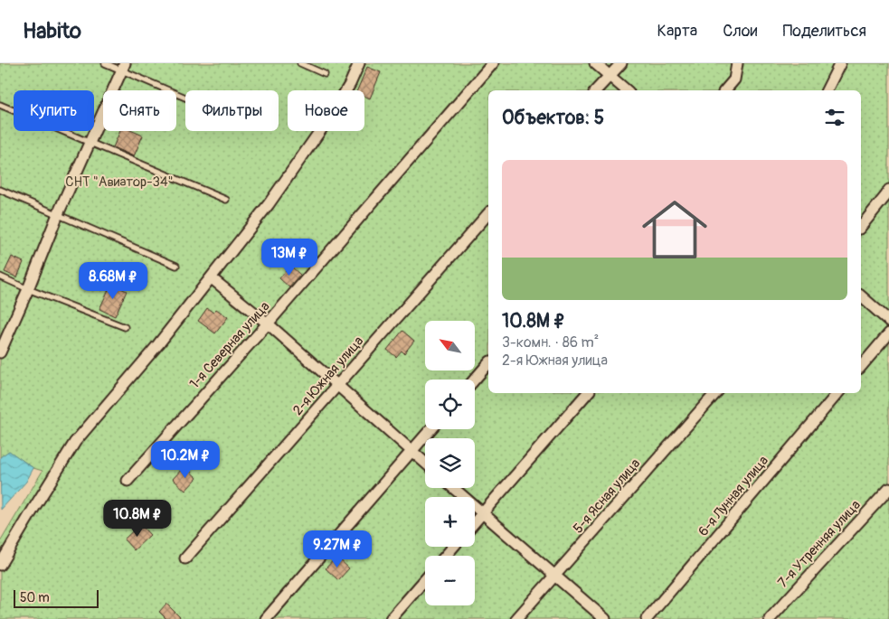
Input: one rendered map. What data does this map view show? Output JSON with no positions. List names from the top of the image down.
{
  "streets": {
    "street": [
      "1-я Северная улица",
      "2-я Южная улица",
      "5-я Ясная улица",
      "6-я Лунная улица",
      "7-я Утренняя улица"
    ]
  },
  "parks": ["СНТ \"Авиатор-34\""],
  "scale_bar": "50 m",
  "north": "top left",
  "page": {
    "header": "Habito",
    "nav": ["Карта", "Слои", "Поделиться"],
    "chip": [
      "Купить",
      "Снять",
      "Фильтры",
      "Новое"
    ],
    "heading": "Объектов: 5",
    "list": [
      {
        "name": "10.8M ₽",
        "note": "3-комн. · 86 m² · 2-я Южная улица"
      }
    ],
    "price": [
      "13M ₽",
      "8.68M ₽",
      "10.2M ₽",
      "10.8M ₽",
      "9.27M ₽"
    ],
    "map_buttons": ["+", "−"],
    "scale": "50 m"
  }
}
